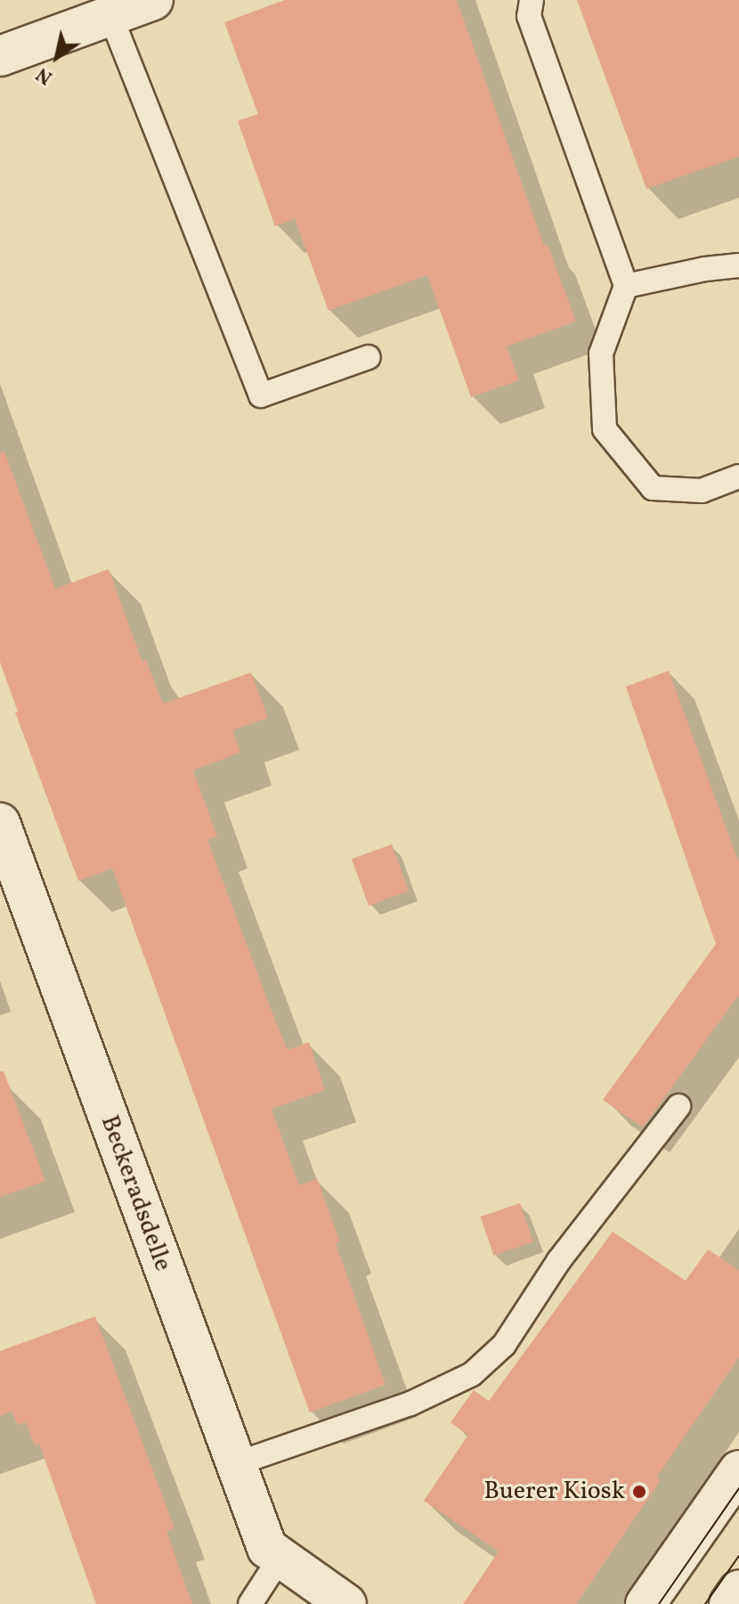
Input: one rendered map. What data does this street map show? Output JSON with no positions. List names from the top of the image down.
{
  "streets": {
    "street": ["Beckeradsdelle"]
  },
  "places": ["Buerer Kiosk"],
  "north": "bottom left"
}
